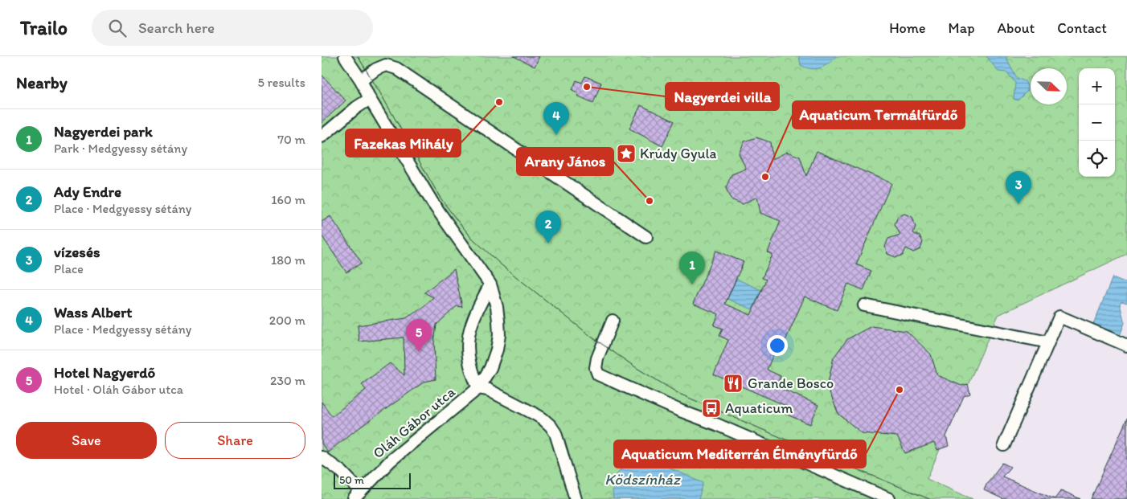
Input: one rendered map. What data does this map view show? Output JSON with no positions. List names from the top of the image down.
{
  "streets": {
    "street": ["Oláh Gábor utca"]
  },
  "water": ["Ködszínház"],
  "places": {
    "other": [
      "Nagyerdei villa",
      "Fazekas Mihály",
      "Aquaticum Termálfürdő",
      "Arany János",
      "Aquaticum Mediterrán Élményfürdő"
    ],
    "place": ["Krúdy Gyula"],
    "restaurant": ["Grande Bosco"],
    "bus stop": ["Aquaticum"]
  },
  "scale_bar": "50 m",
  "north": "bottom right",
  "page": {
    "header": "Trailo",
    "search": "Search here",
    "nav": [
      "Home",
      "Map",
      "About",
      "Contact"
    ],
    "heading": ["Nearby", "5 results"],
    "map_buttons": ["+", "−"],
    "pins": [
      "4",
      "3",
      "2",
      "1",
      "5"
    ],
    "list": [
      {
        "mark": "1",
        "name": "Nagyerdei park",
        "note": "Park · Medgyessy sétány",
        "value": "70 m"
      },
      {
        "mark": "2",
        "name": "Ady Endre",
        "note": "Place · Medgyessy sétány",
        "value": "160 m"
      },
      {
        "mark": "3",
        "name": "vízesés",
        "note": "Place",
        "value": "180 m"
      },
      {
        "mark": "4",
        "name": "Wass Albert",
        "note": "Place · Medgyessy sétány",
        "value": "200 m"
      },
      {
        "mark": "5",
        "name": "Hotel Nagyerdő",
        "note": "Hotel · Oláh Gábor utca",
        "value": "230 m"
      }
    ],
    "buttons": ["Save", "Share"],
    "scale": "50 m"
  }
}
